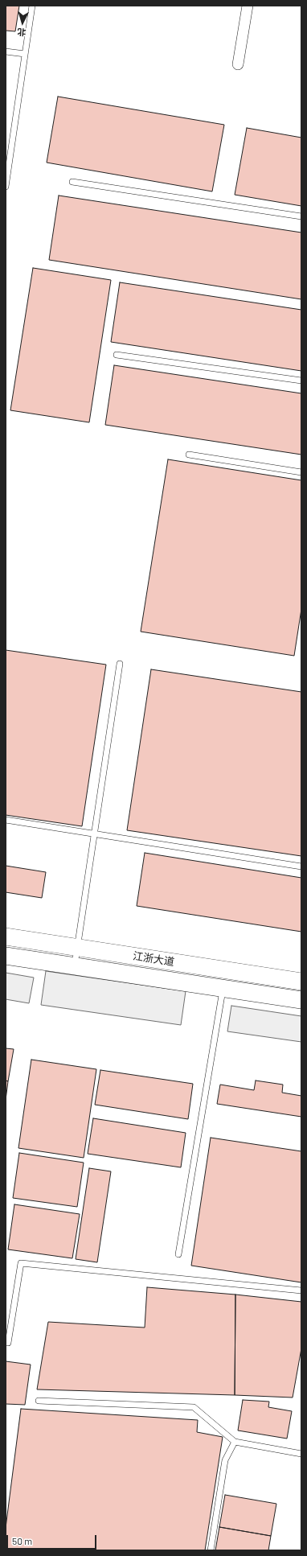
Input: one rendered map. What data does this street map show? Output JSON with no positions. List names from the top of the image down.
{
  "streets": {
    "main road": ["江浙大道"]
  },
  "scale_bar": "50 m",
  "north": "bottom"
}
